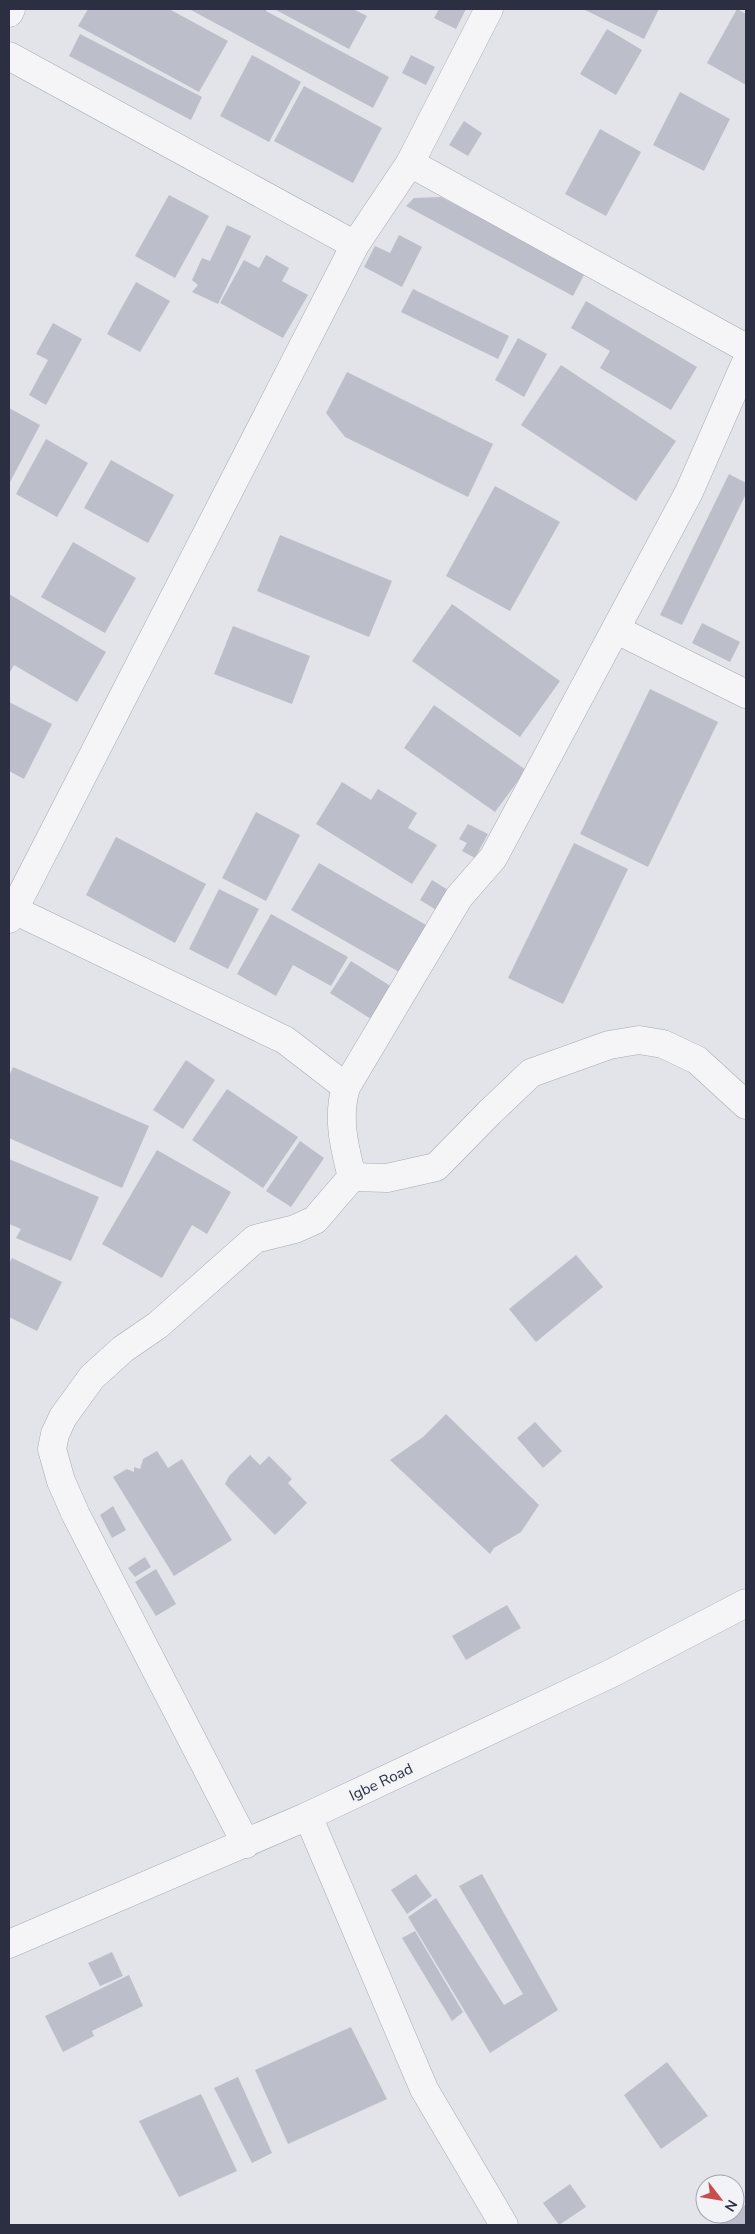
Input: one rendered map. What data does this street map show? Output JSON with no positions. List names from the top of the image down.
{
  "streets": {
    "street": ["Igbe Road"]
  },
  "north": "bottom right"
}
